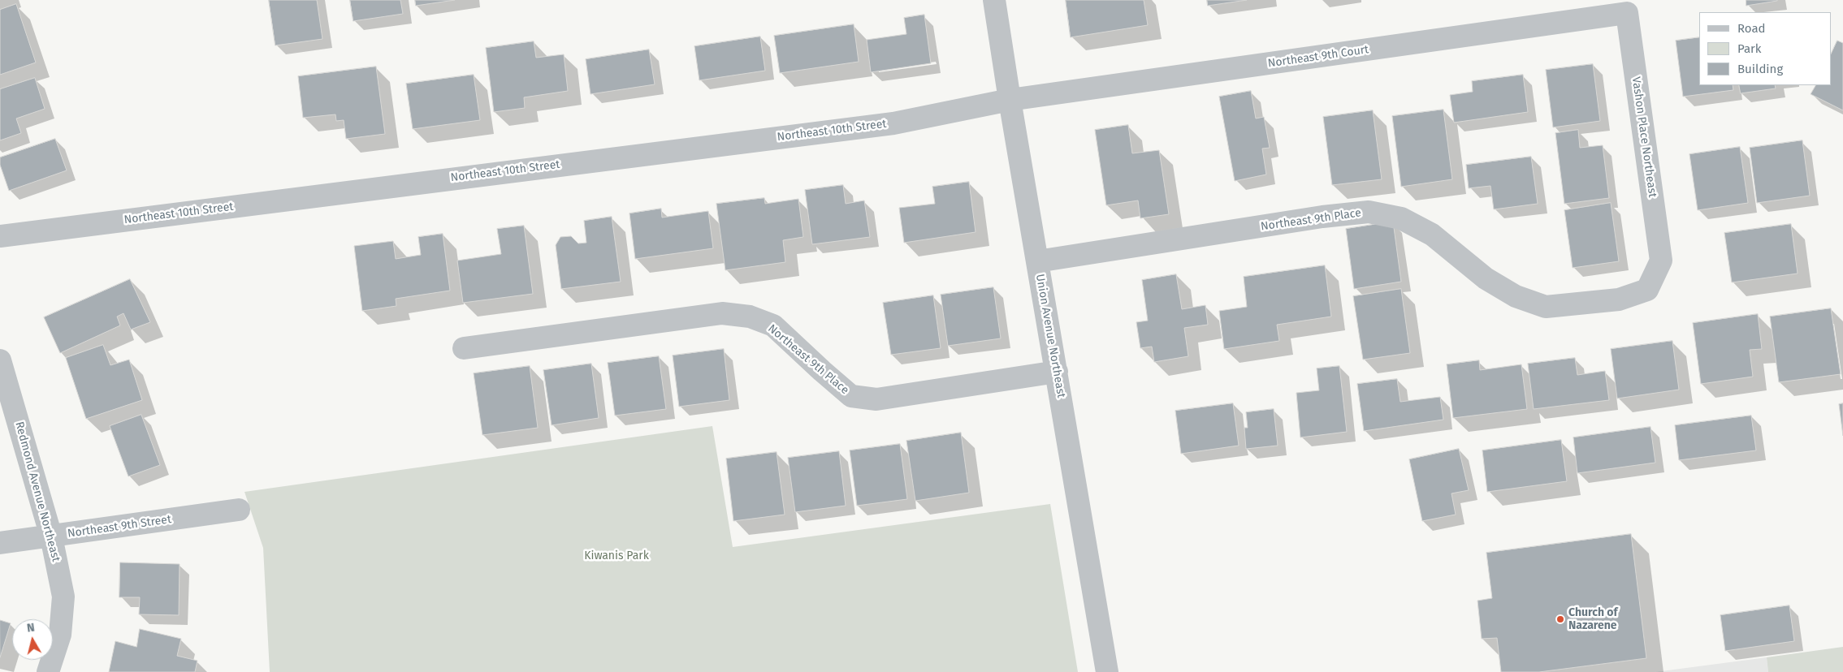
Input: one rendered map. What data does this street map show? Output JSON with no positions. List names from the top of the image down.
{
  "streets": {
    "street": [
      "Northeast 9th Court",
      "Northeast 10th Street",
      "Vashon Place Northeast",
      "Northeast 9th Place",
      "Union Avenue Northeast",
      "Redmond Avenue Northeast",
      "Northeast 9th Street"
    ]
  },
  "crossings": [
    ["Northeast 9th Court", "Northeast 10th Street"],
    ["Northeast 9th Court", "Vashon Place Northeast"],
    ["Northeast 9th Court", "Union Avenue Northeast"],
    ["Northeast 10th Street", "Union Avenue Northeast"],
    ["Vashon Place Northeast", "Northeast 9th Place"],
    ["Northeast 9th Place", "Union Avenue Northeast"],
    ["Redmond Avenue Northeast", "Northeast 9th Street"]
  ],
  "parks": ["Kiwanis Park"],
  "places": ["Church of Nazarene"],
  "legend": ["Road", "Park", "Building"],
  "north": "top"
}
